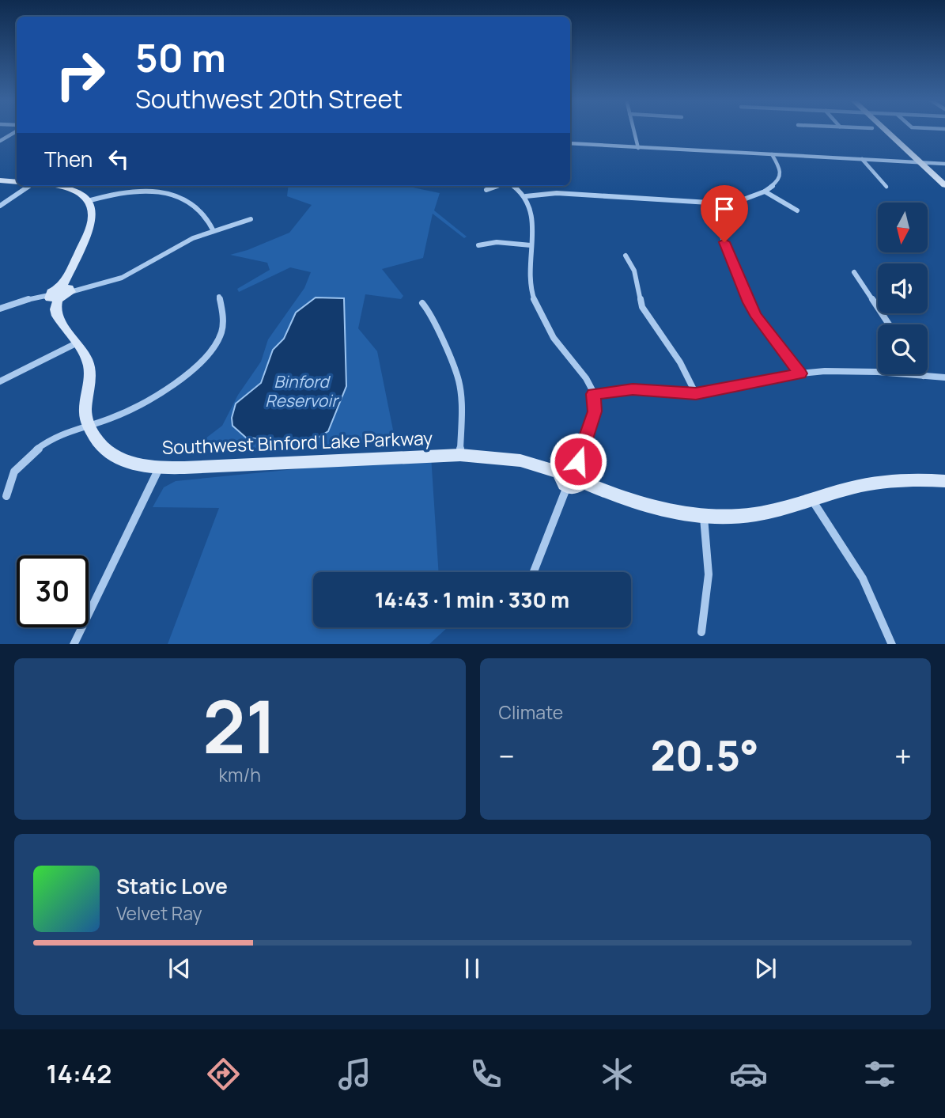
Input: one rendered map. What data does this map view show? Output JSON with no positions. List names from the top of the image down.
{
  "streets": {
    "street": ["Southwest Binford Lake Parkway"]
  },
  "water": ["Binford Reservoir"],
  "north": "bottom",
  "page": {
    "turn": ["50 m", "Southwest 20th Street"],
    "then": "Then",
    "limit": "30",
    "trip": "14:43 · 1 min · 330 m",
    "tile": [
      ["21", "km/h"],
      "Climate"
    ],
    "heat": ["−", "20.5°", "+"],
    "song": ["Static Love", "Velvet Ray"],
    "tabs": "14:42"
  }
}
